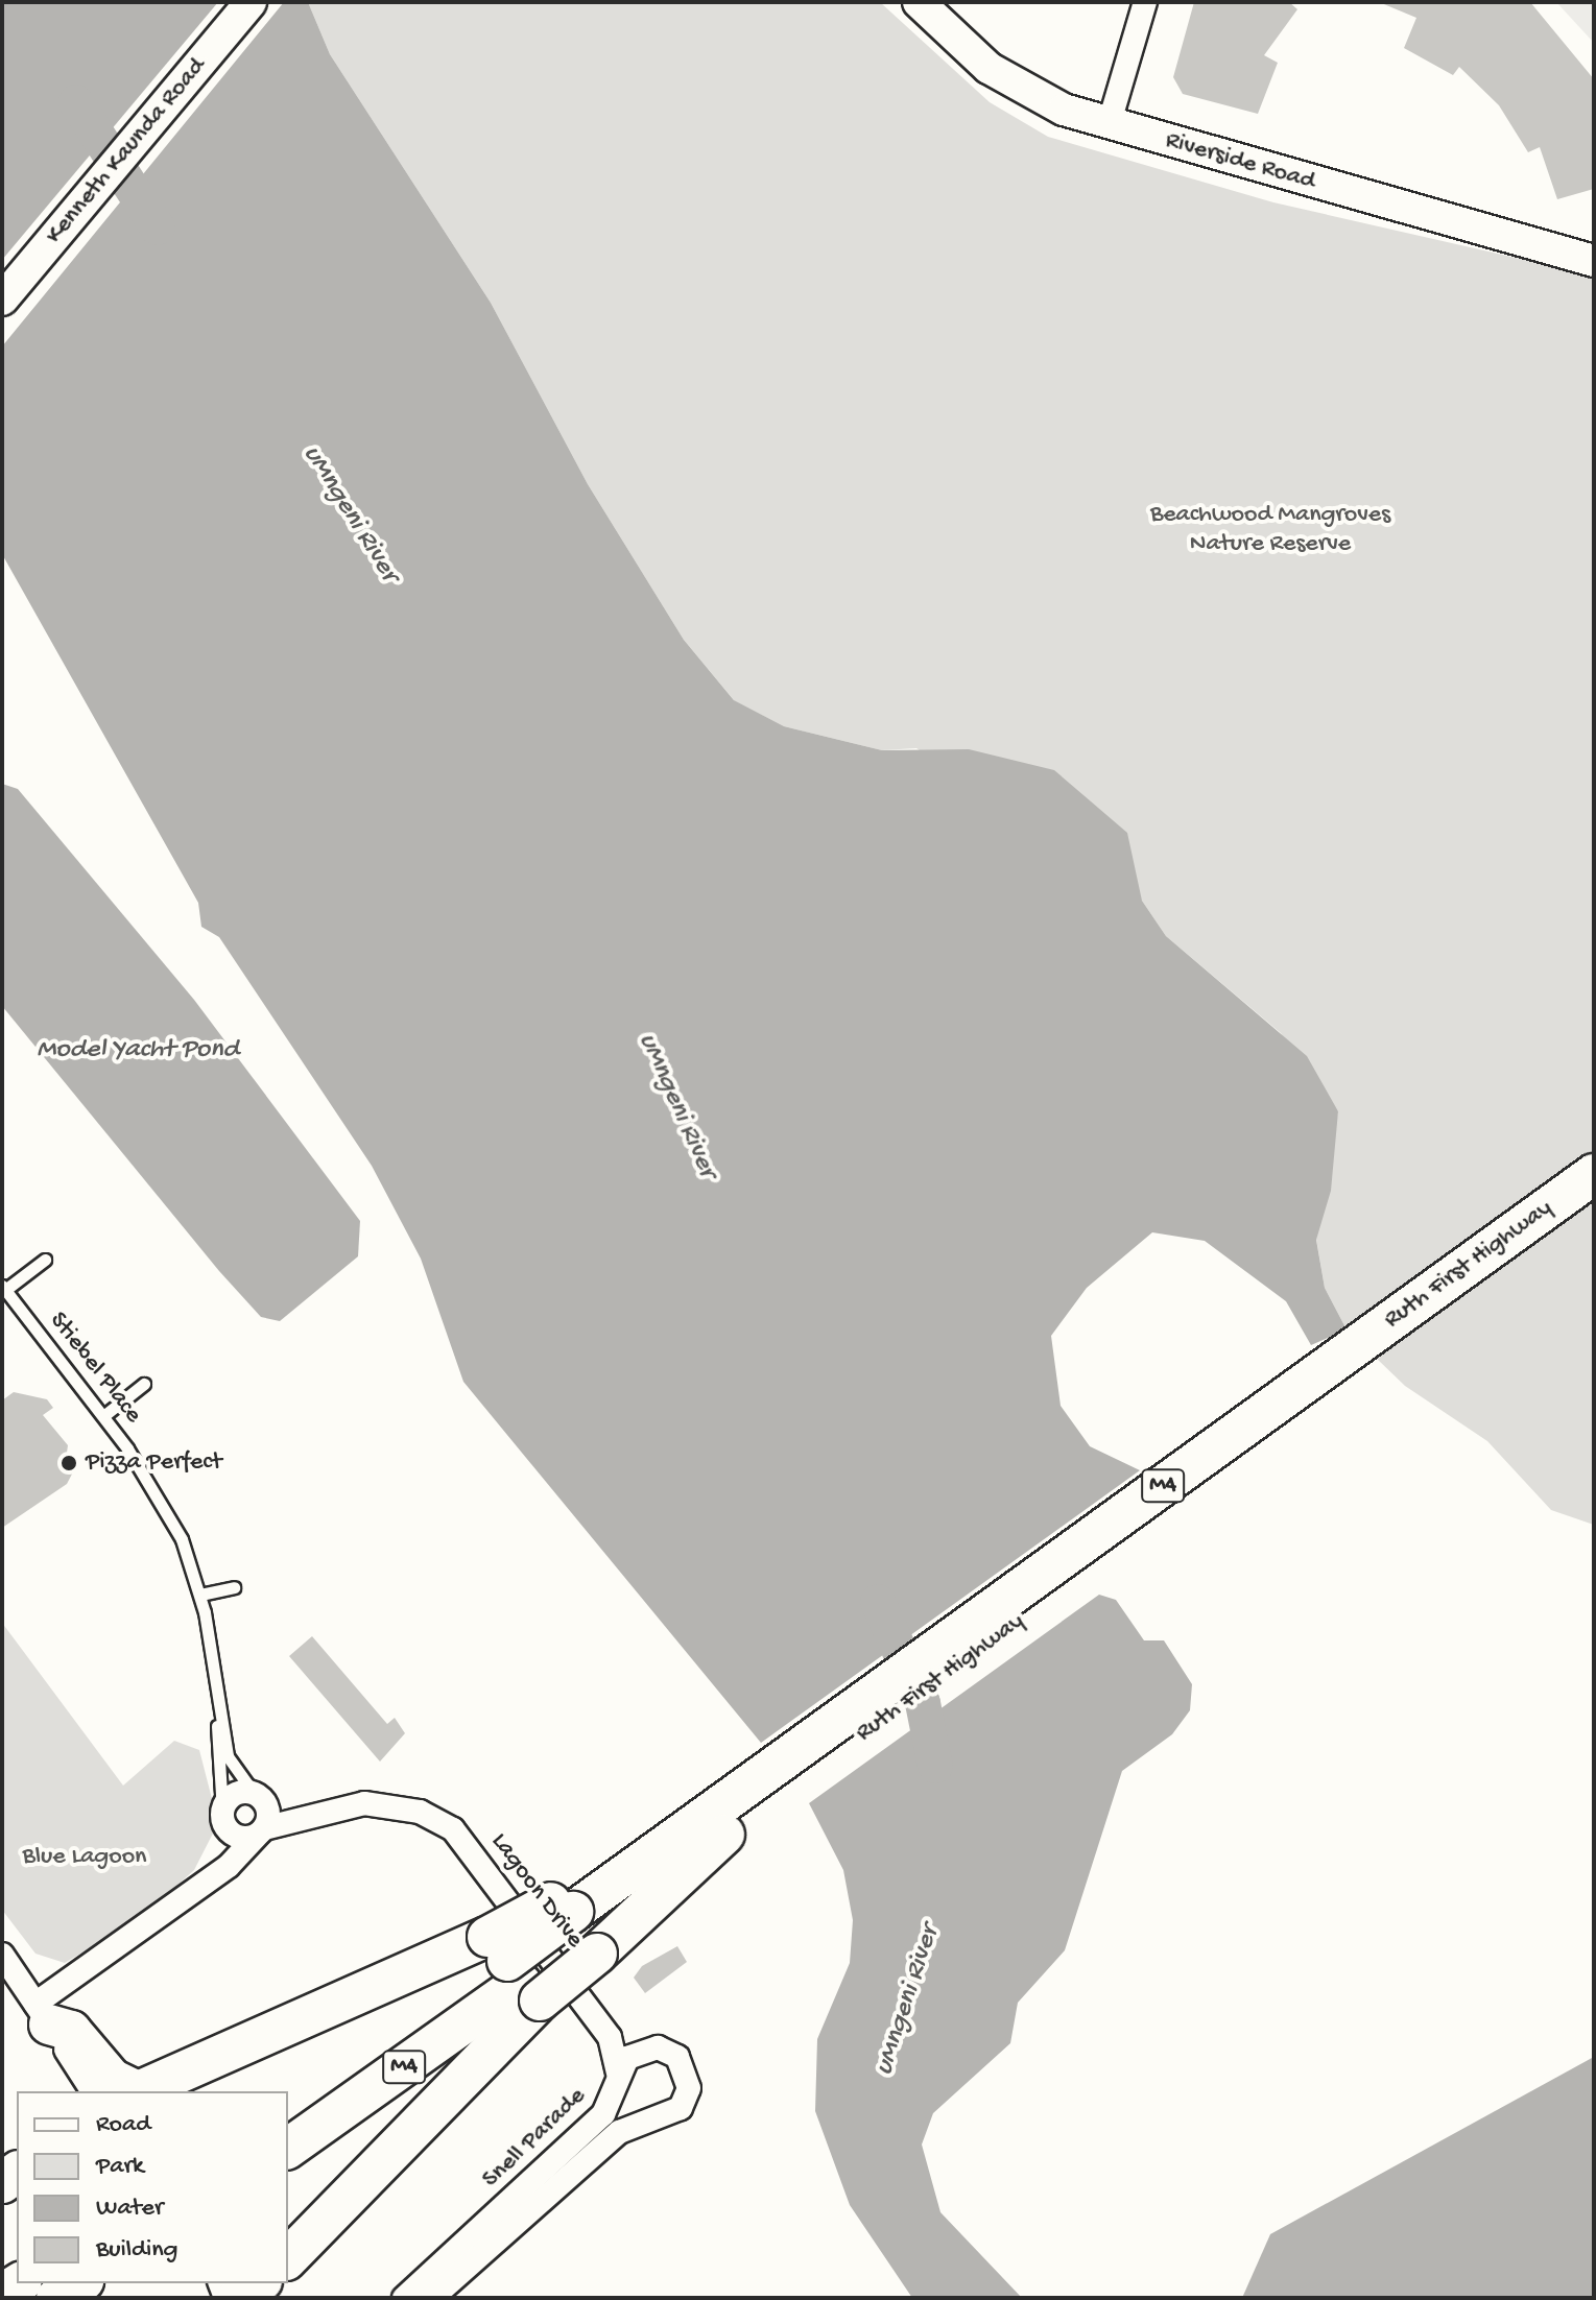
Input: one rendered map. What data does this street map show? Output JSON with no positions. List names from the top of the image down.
{
  "streets": {
    "highway": ["Ruth First Highway", "M4"],
    "main road": ["Kenneth Kaunda Road", "Riverside Road"],
    "street": ["Lagoon Drive", "Snell Parade"],
    "lane": ["Stiebel Place"]
  },
  "crossings": [
    ["Stiebel Place", "Lagoon Drive"],
    ["Lagoon Drive", "Snell Parade"]
  ],
  "water": ["uMngeni River", "Model Yacht Pond"],
  "parks": ["Beachwood Mangroves Nature Reserve", "Blue Lagoon"],
  "places": ["Pizza Perfect"],
  "legend": [
    "Road",
    "Park",
    "Water",
    "Building"
  ]
}
